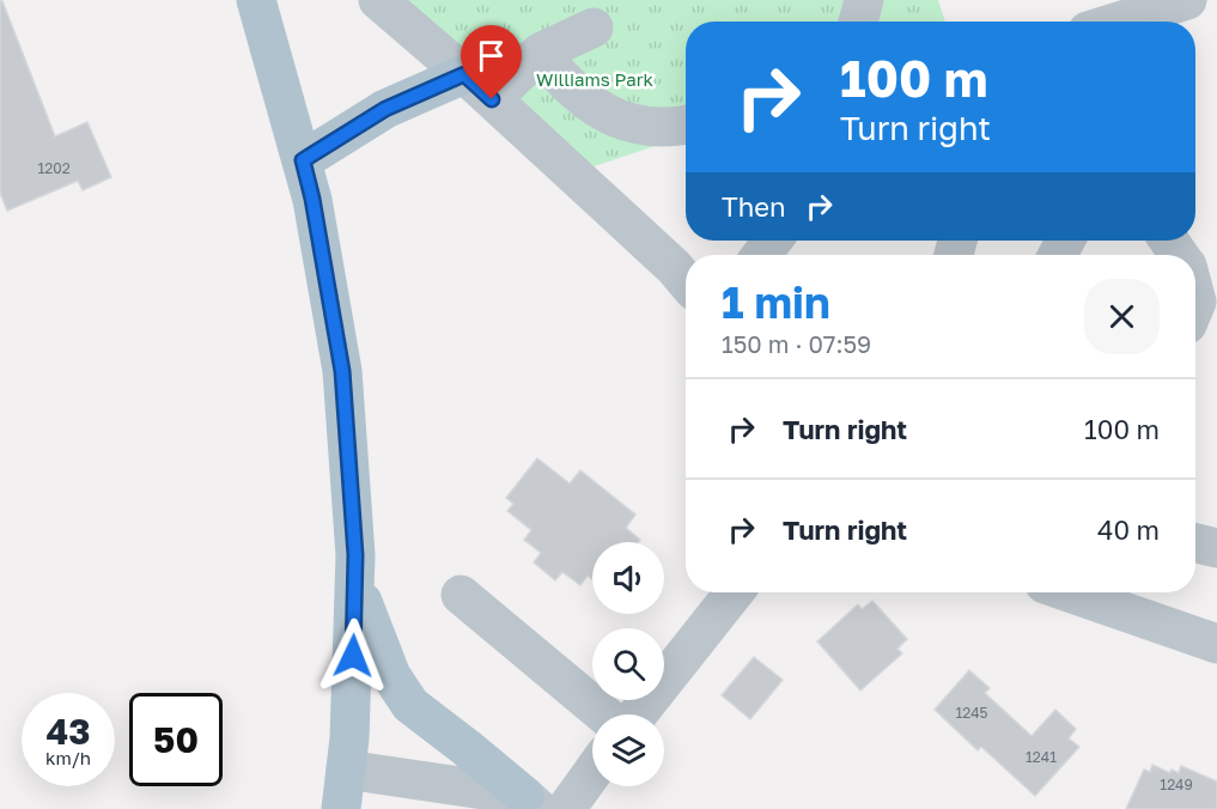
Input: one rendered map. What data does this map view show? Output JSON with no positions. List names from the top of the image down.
{
  "parks": ["Williams Park"],
  "house_numbers": [
    "1202",
    "1245",
    "1241",
    "1249"
  ],
  "page": {
    "turn": ["100 m", "Turn right"],
    "then": "Then",
    "heading": ["1 min", "150 m · 07:59"],
    "list": [
      {
        "name": "Turn right",
        "value": "100 m"
      },
      {
        "name": "Turn right",
        "value": "40 m"
      }
    ],
    "speed": "43 km/h",
    "limit": "50"
  }
}
